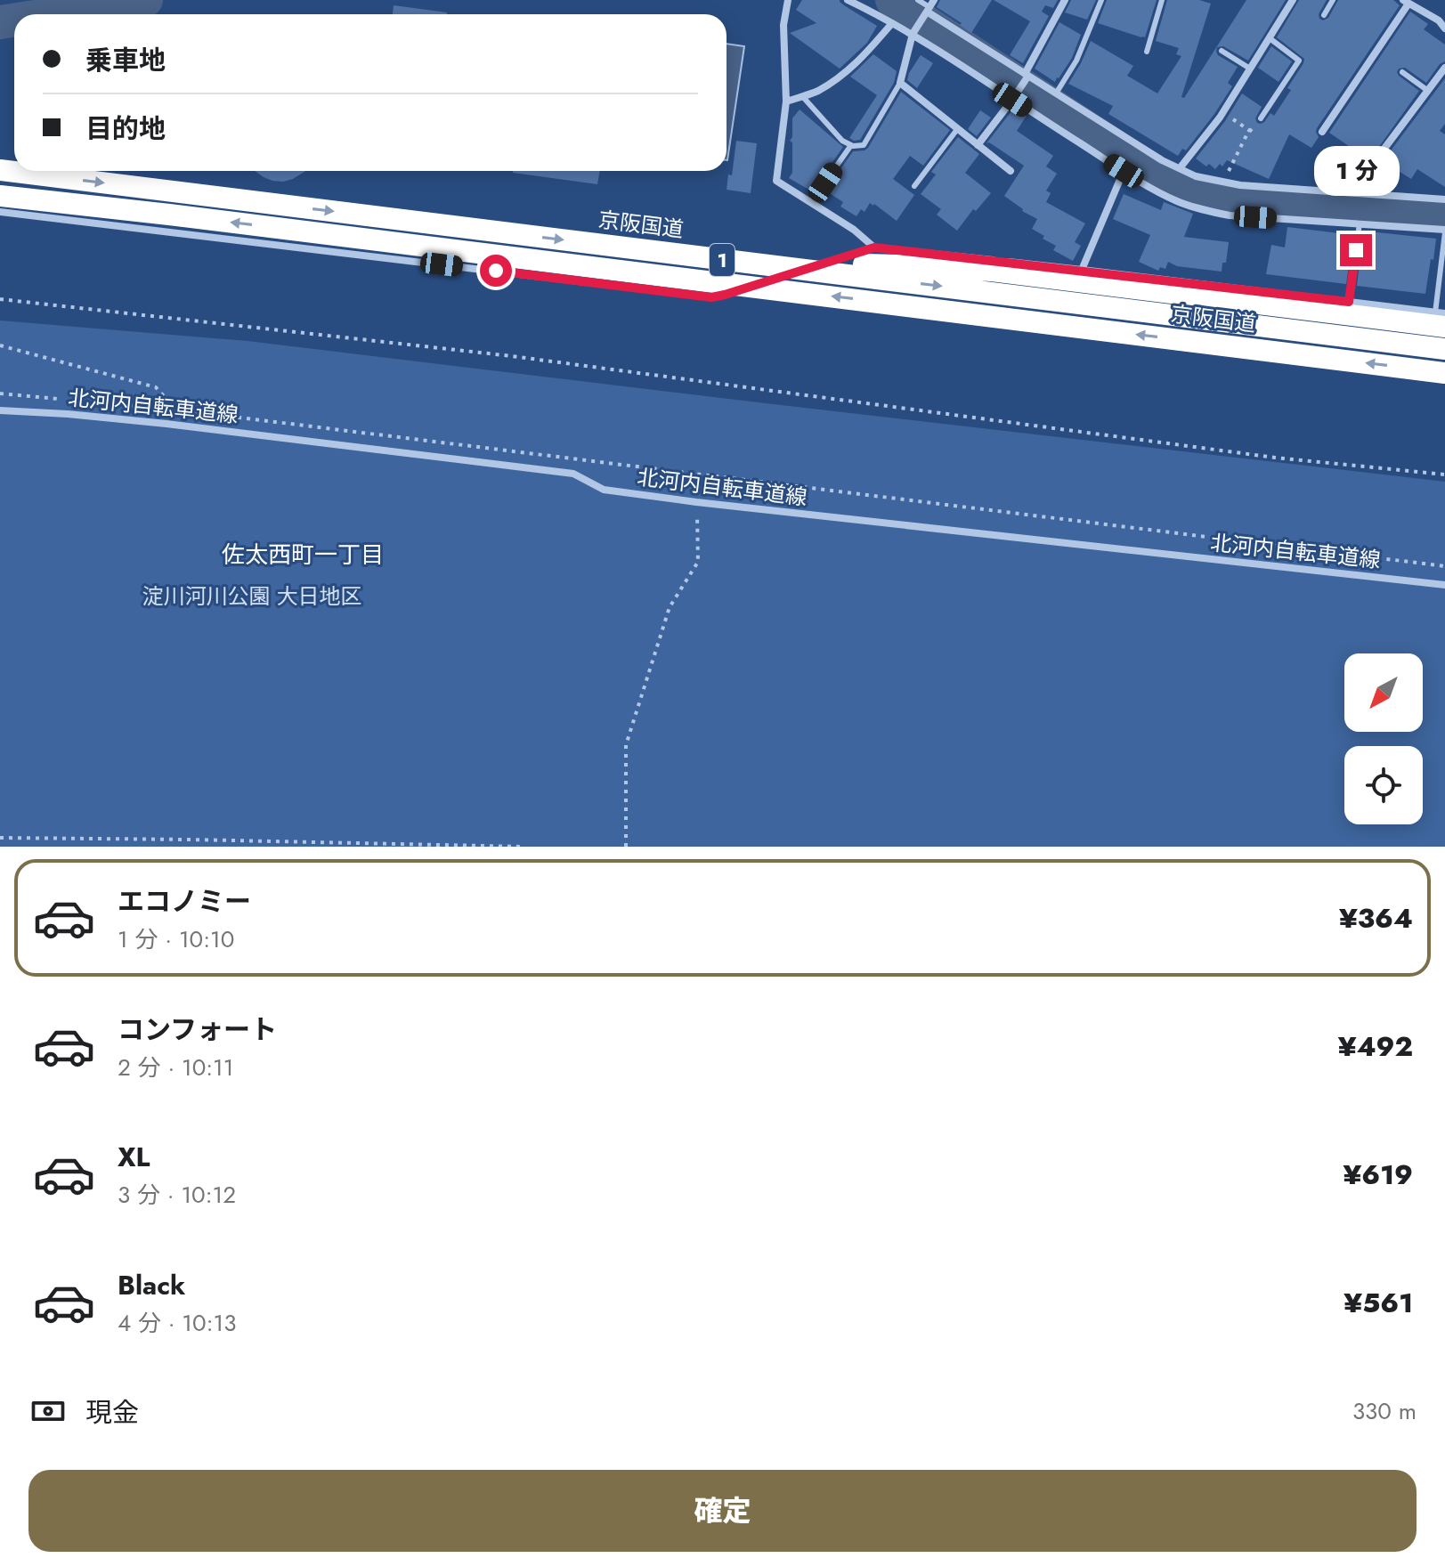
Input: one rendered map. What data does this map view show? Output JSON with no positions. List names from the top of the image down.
{
  "streets": {
    "highway": ["京阪国道", "1"],
    "street": ["北河内自転車道線"]
  },
  "crossings": [
    ["京阪国道", "1"]
  ],
  "districts": ["佐太西町一丁目"],
  "parks": ["淀川河川公園 大日地区"],
  "north": "bottom left",
  "page": {
    "banner": ["乗車地", "目的地"],
    "bubble": "1 分",
    "list": [
      {
        "name": "エコノミー",
        "note": "1 分 · 10:10",
        "value": "¥364"
      },
      {
        "name": "コンフォート",
        "note": "2 分 · 10:11",
        "value": "¥492"
      },
      {
        "name": "XL",
        "note": "3 分 · 10:12",
        "value": "¥619"
      },
      {
        "name": "Black",
        "note": "4 分 · 10:13",
        "value": "¥561"
      }
    ],
    "pay": ["現金", "330 m"],
    "buttons": "確定"
  }
}
